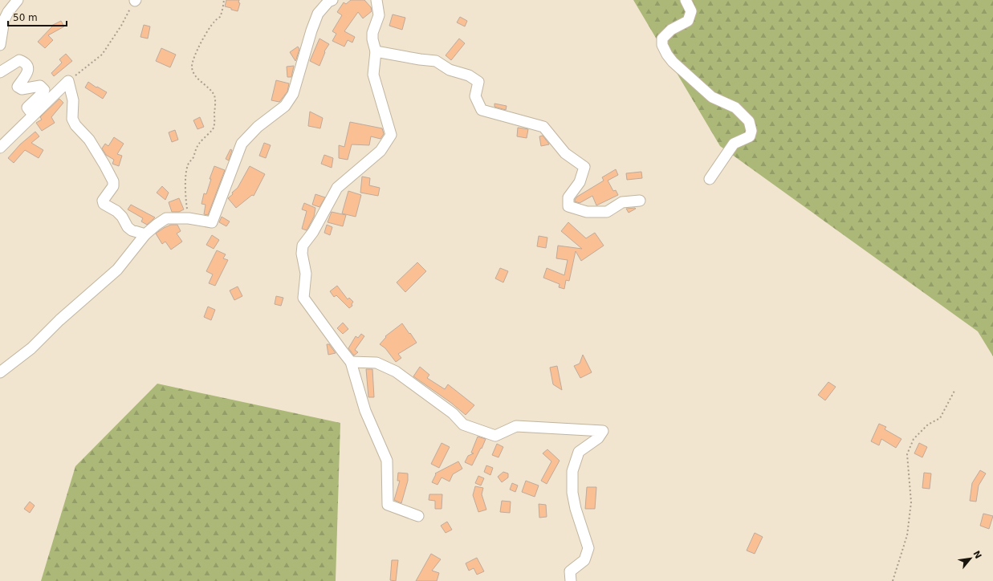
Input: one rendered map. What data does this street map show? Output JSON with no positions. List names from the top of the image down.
{
  "scale_bar": "50 m",
  "north": "top right"
}
